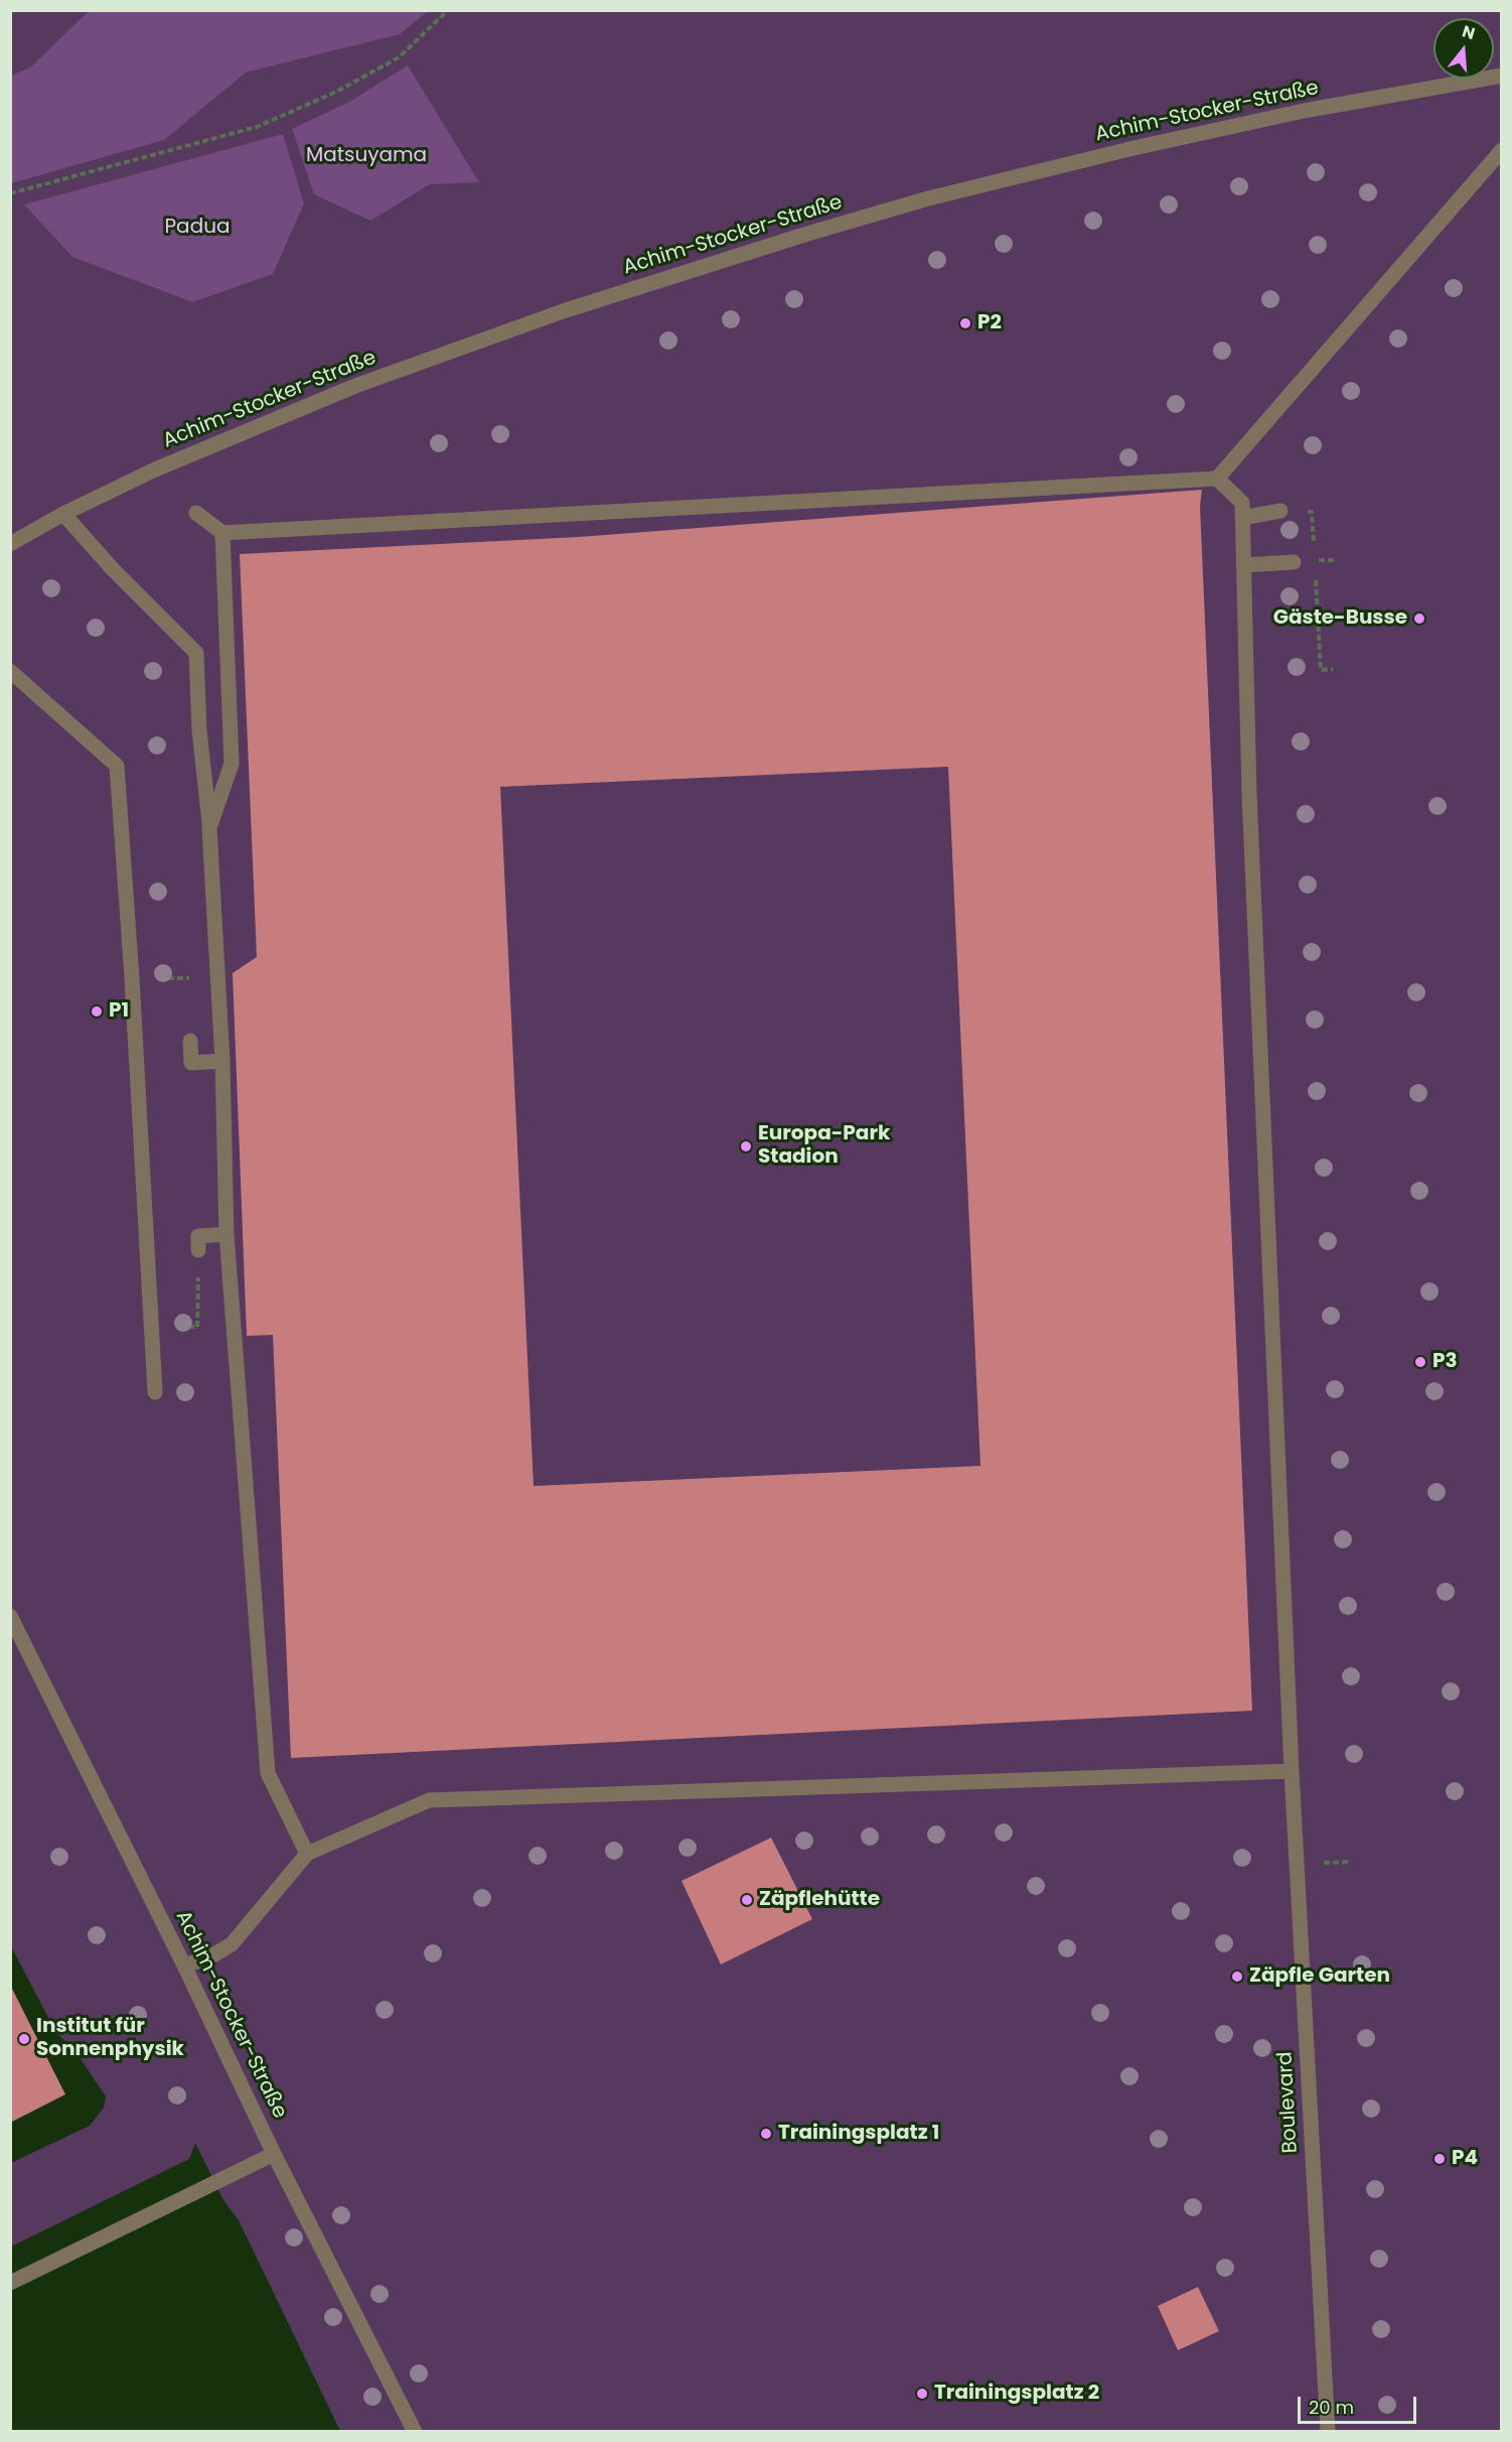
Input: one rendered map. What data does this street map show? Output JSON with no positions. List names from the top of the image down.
{
  "streets": {
    "street": ["Achim-Stocker-Straße", "Boulevard"]
  },
  "parks": ["Matsuyama", "Padua"],
  "places": [
    "P2",
    "Gäste-Busse",
    "P1",
    "Europa-Park Stadion",
    "P3",
    "Zäpflehütte",
    "Zäpfle Garten",
    "Institut für Sonnenphysik",
    "Trainingsplatz 1",
    "P4",
    "Trainingsplatz 2"
  ],
  "scale_bar": "20 m",
  "north": "top"
}
